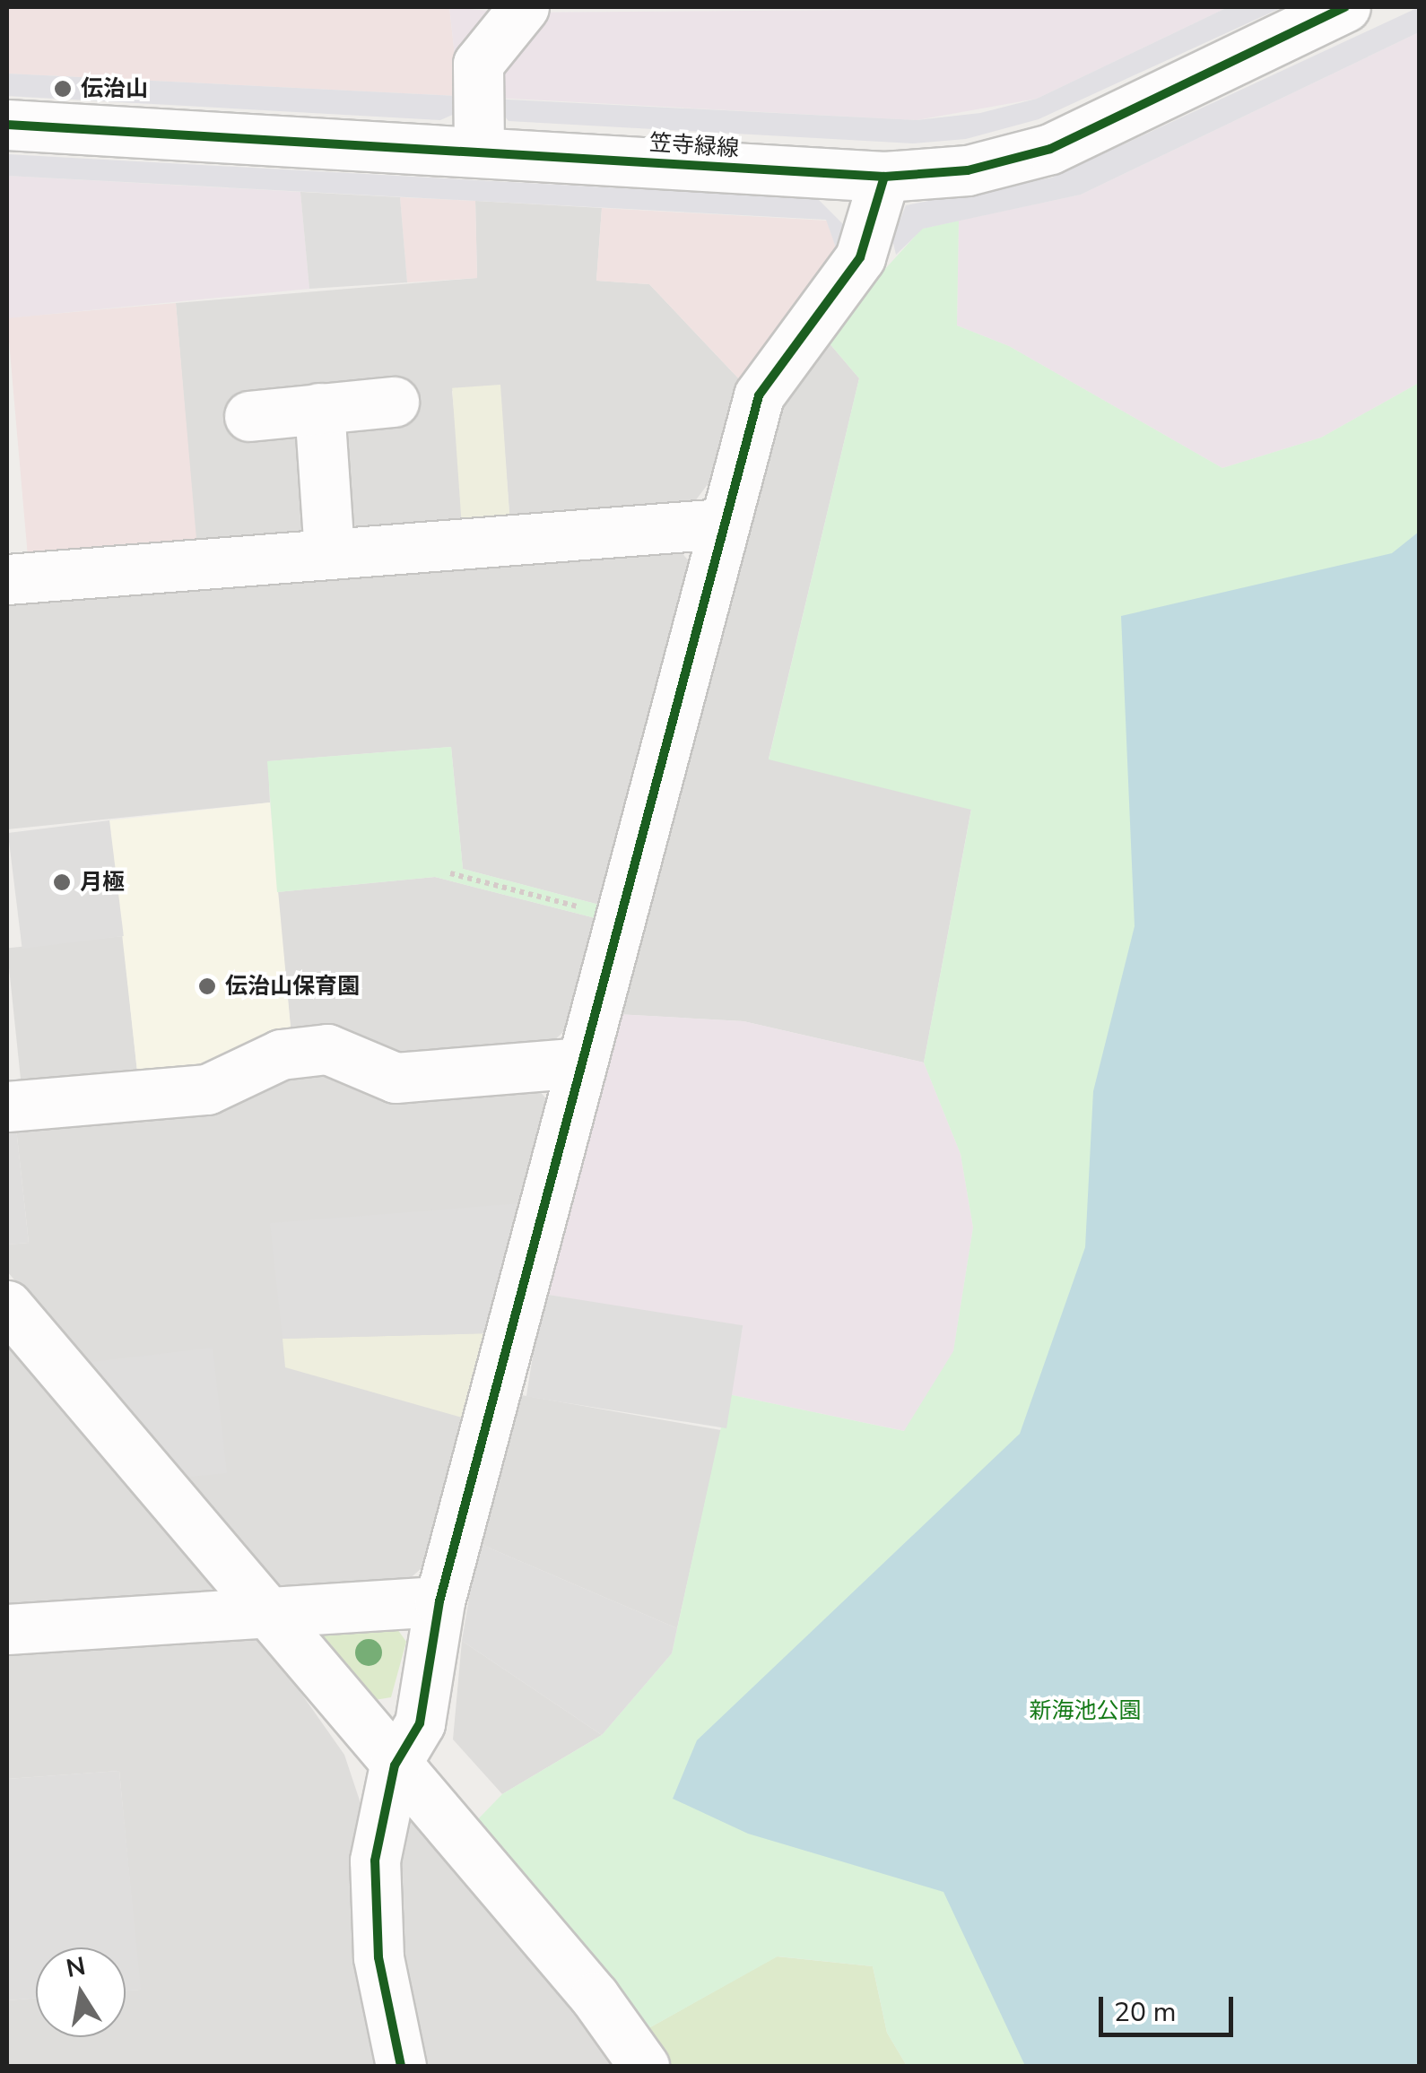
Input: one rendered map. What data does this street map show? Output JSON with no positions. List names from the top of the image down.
{
  "streets": {
    "street": ["笠寺緑線"]
  },
  "parks": ["新海池公園"],
  "places": ["伝治山", "月極", "伝治山保育園"],
  "scale_bar": "20 m",
  "north": "top"
}
